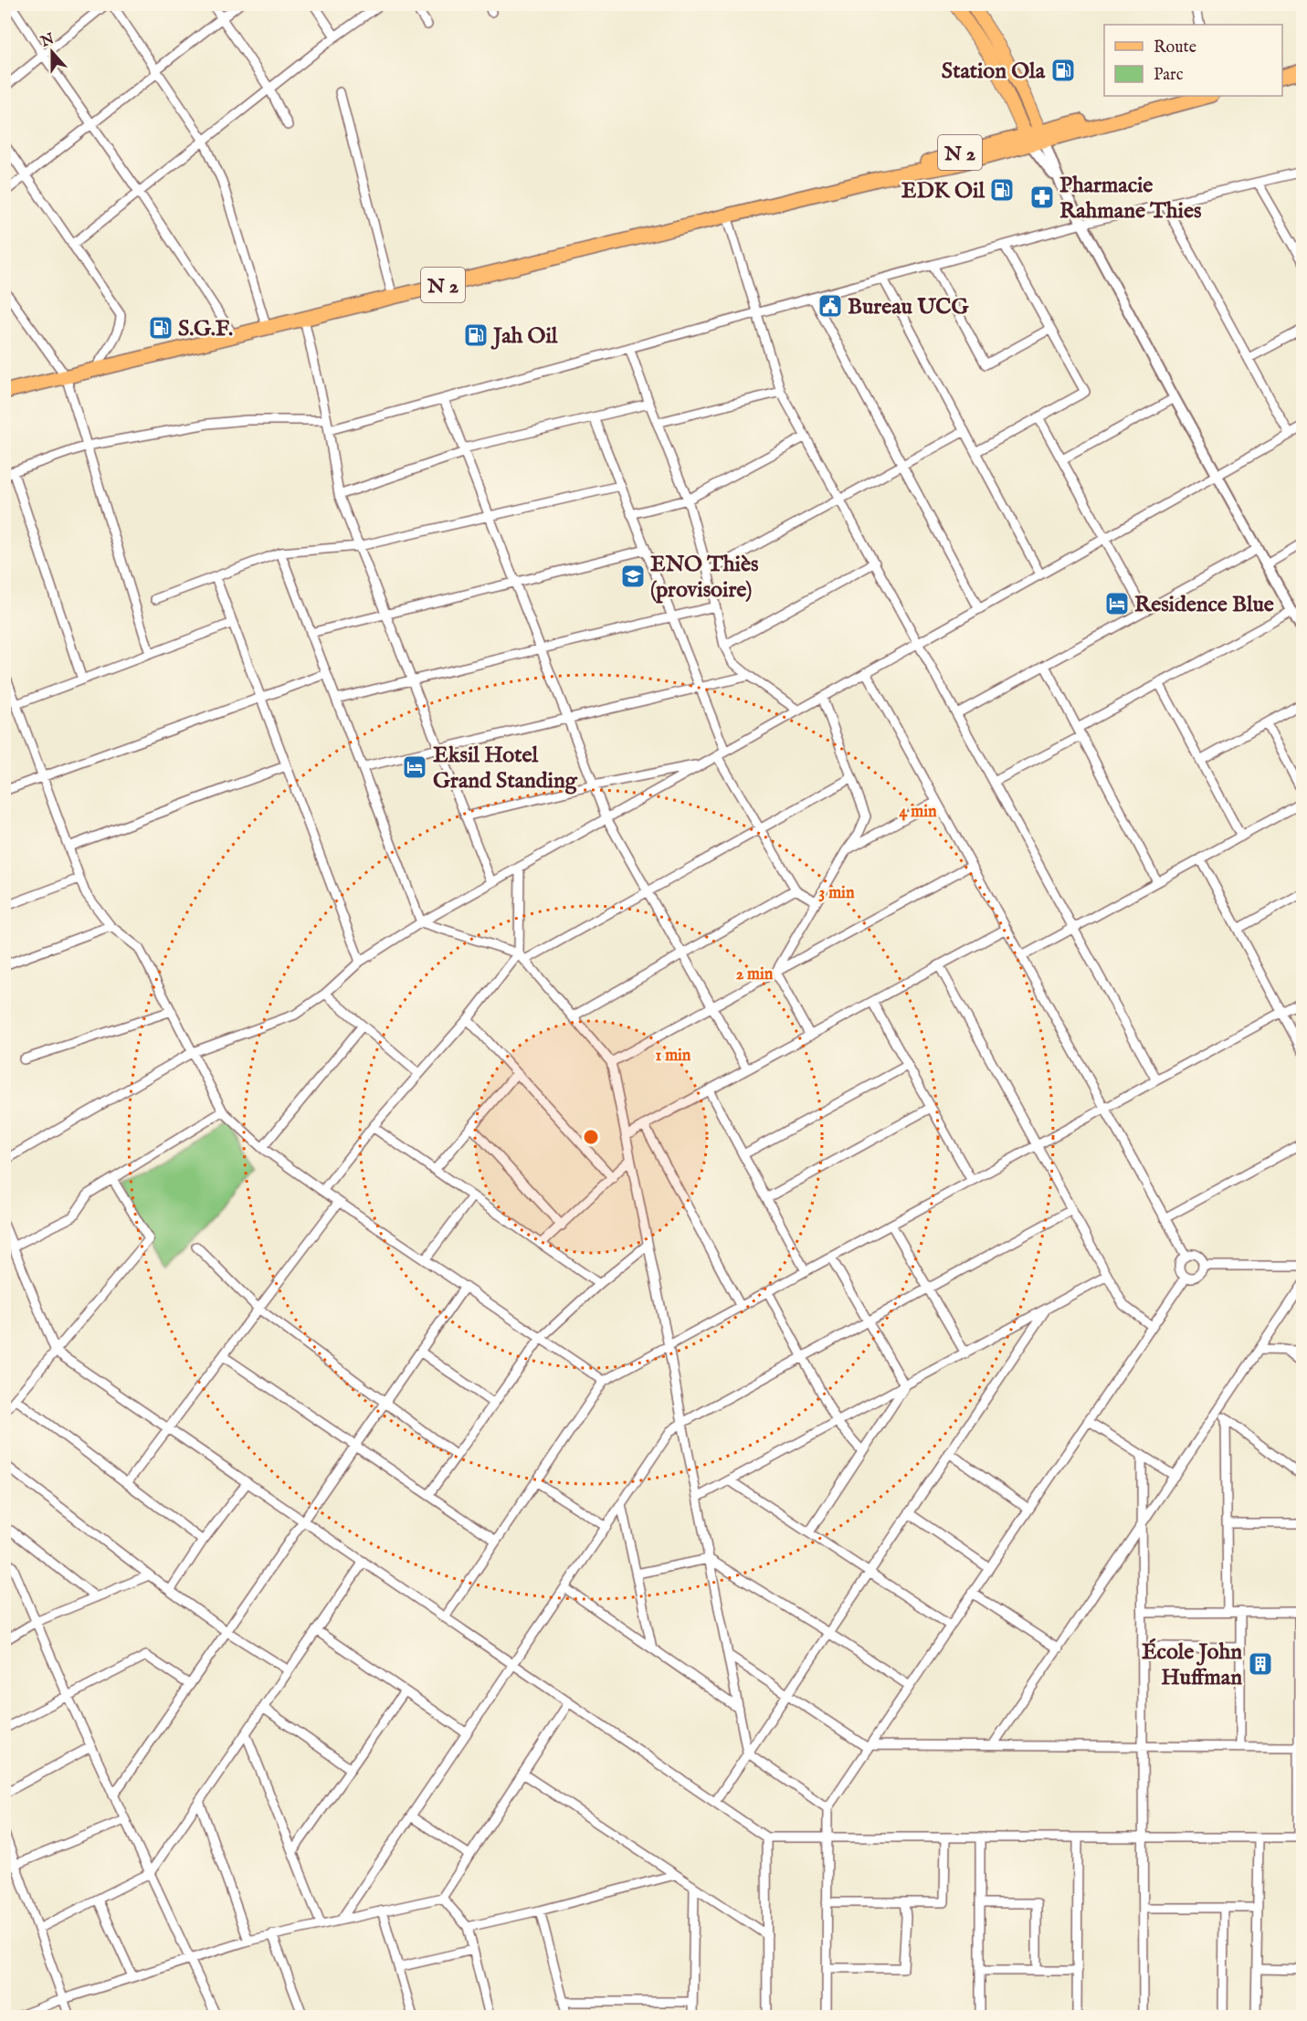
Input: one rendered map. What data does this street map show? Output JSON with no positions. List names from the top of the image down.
{
  "streets": {
    "highway": ["N 2"]
  },
  "places": {
    "fuel station": [
      "Station Ola",
      "EDK Oil",
      "S.G.F.",
      "Jah Oil"
    ],
    "pharmacy": ["Pharmacie Rahmane Thies"],
    "public building": ["Bureau UCG"],
    "school or university": ["ENO Thiès (provisoire)"],
    "hotel": ["Residence Blue", "Eksil Hotel Grand Standing"],
    "building": ["École John Huffman"]
  },
  "legend": ["Route", "Parc"],
  "north": "top",
  "rings": [
    "4 min",
    "3 min",
    "2 min",
    "1 min"
  ]
}
